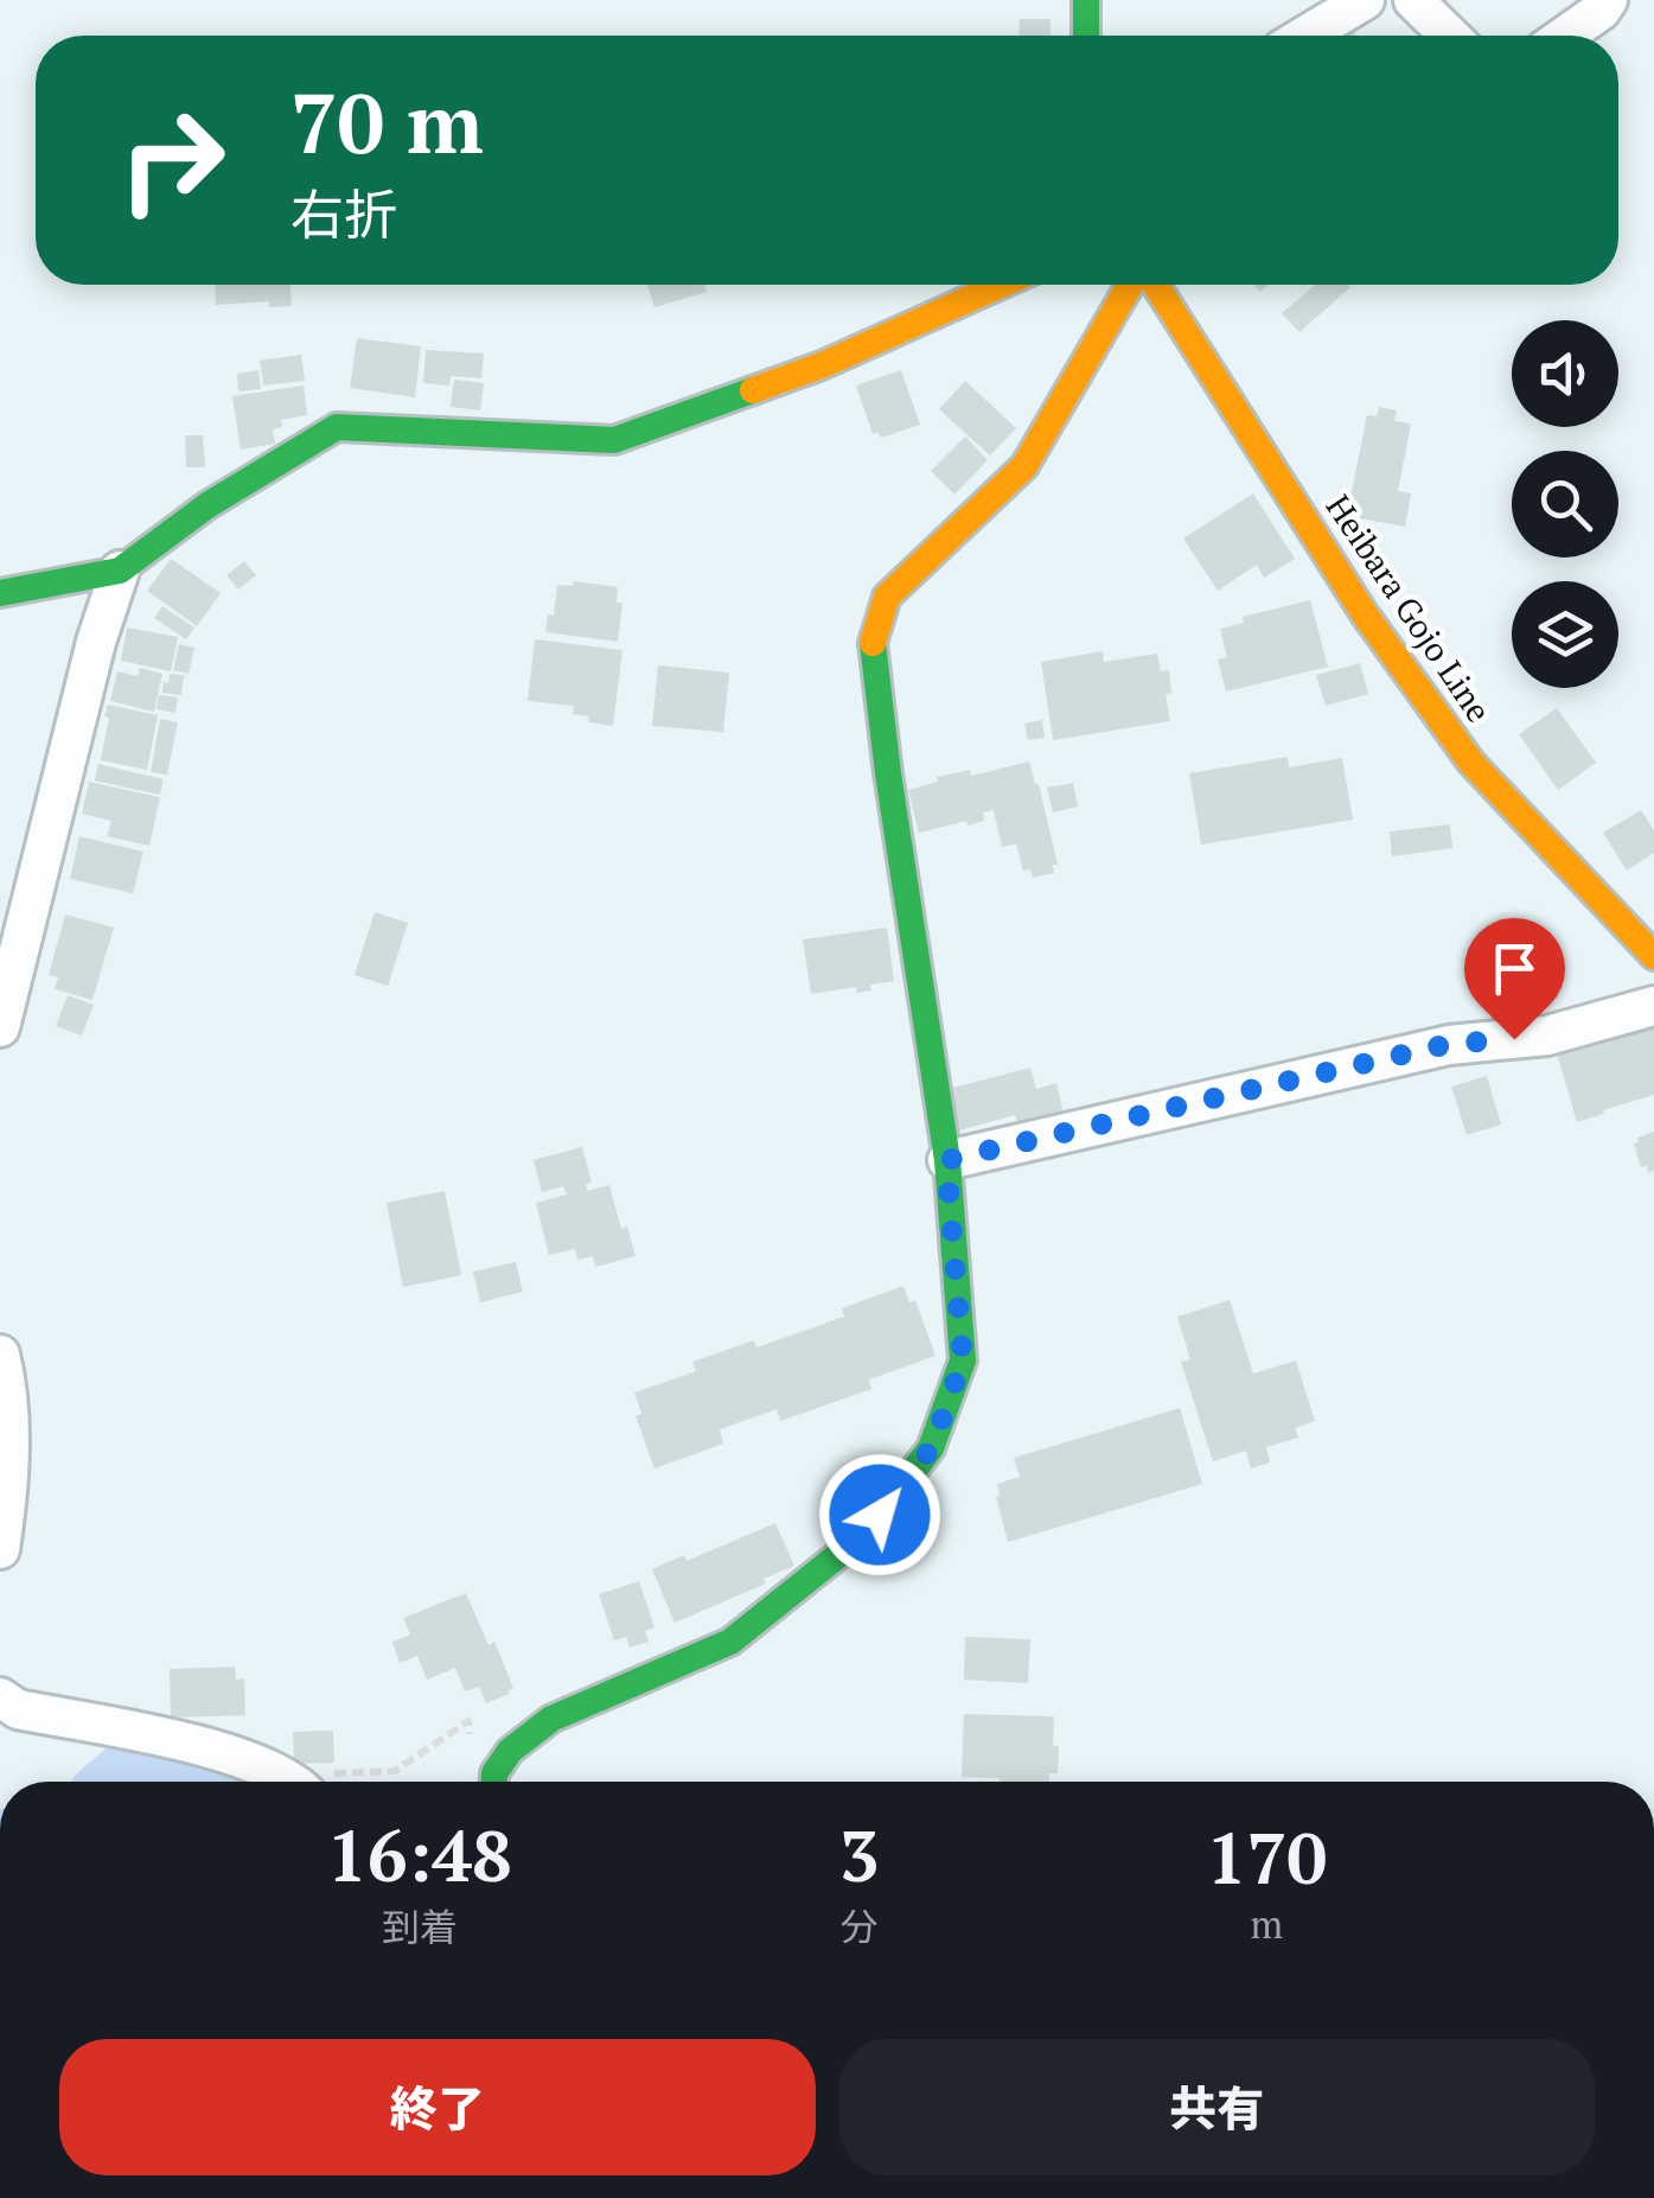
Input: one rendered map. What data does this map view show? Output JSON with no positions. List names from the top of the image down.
{
  "streets": {
    "street": ["Heibara Gojo Line"]
  },
  "page": {
    "turn": ["70 m", "右折"],
    "eta": [
      "16:48",
      "到着",
      "3",
      "分",
      "170",
      "m"
    ],
    "buttons": ["終了", "共有"]
  }
}
